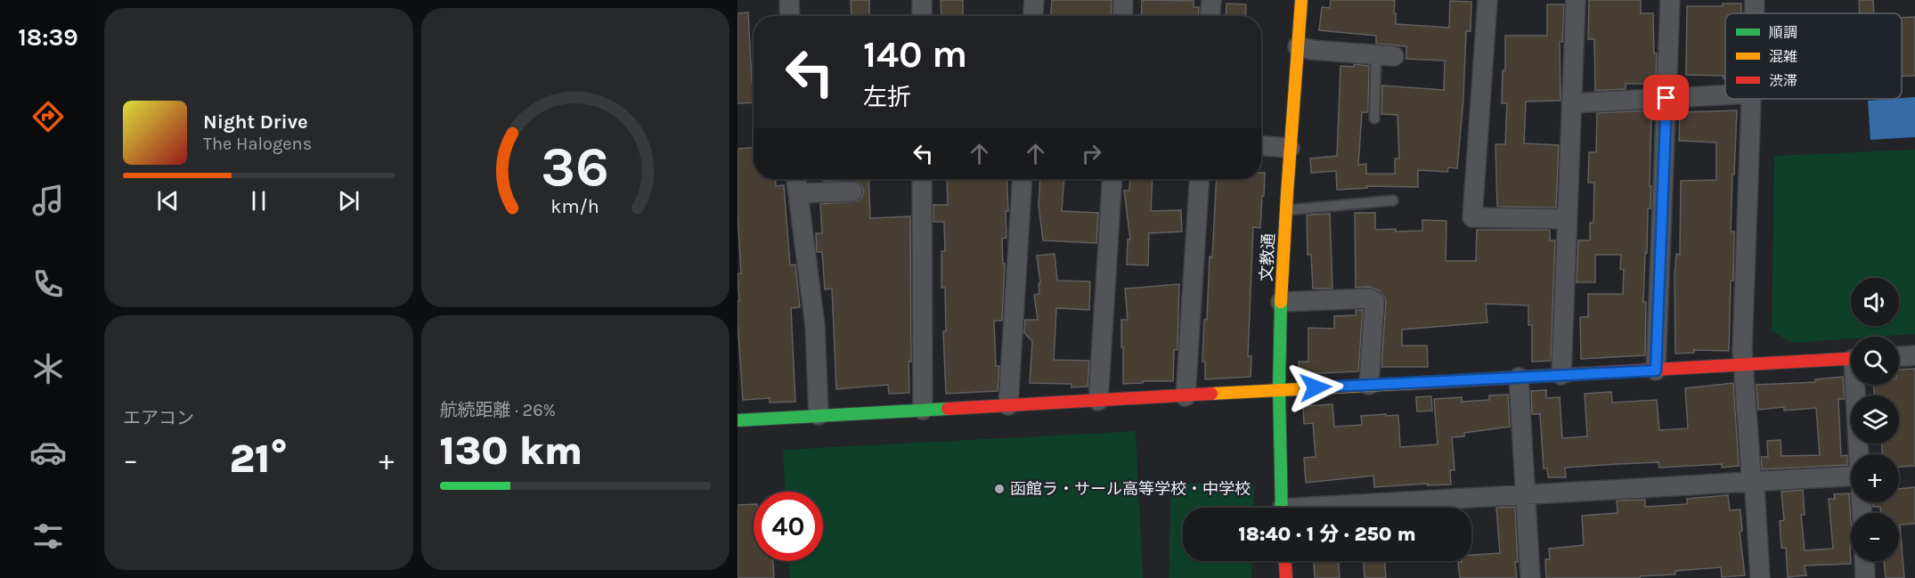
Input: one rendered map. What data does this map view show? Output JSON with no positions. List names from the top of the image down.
{
  "streets": {
    "street": ["文教通"]
  },
  "places": ["函館ラ・サール高等学校・中学校"],
  "legend": ["順調", "混雑", "渋滞"],
  "page": {
    "tabs": "18:39",
    "turn": ["140 m", "左折"],
    "song": ["Night Drive", "The Halogens"],
    "map_buttons": ["+", "−"],
    "tile": [
      "エアコン",
      ["航続距離 · 26%", "130 km"]
    ],
    "heat": ["−", "21°", "+"],
    "limit": "40",
    "trip": "18:40 · 1 分 · 250 m",
    "gauge": ["36", "km/h"]
  }
}
